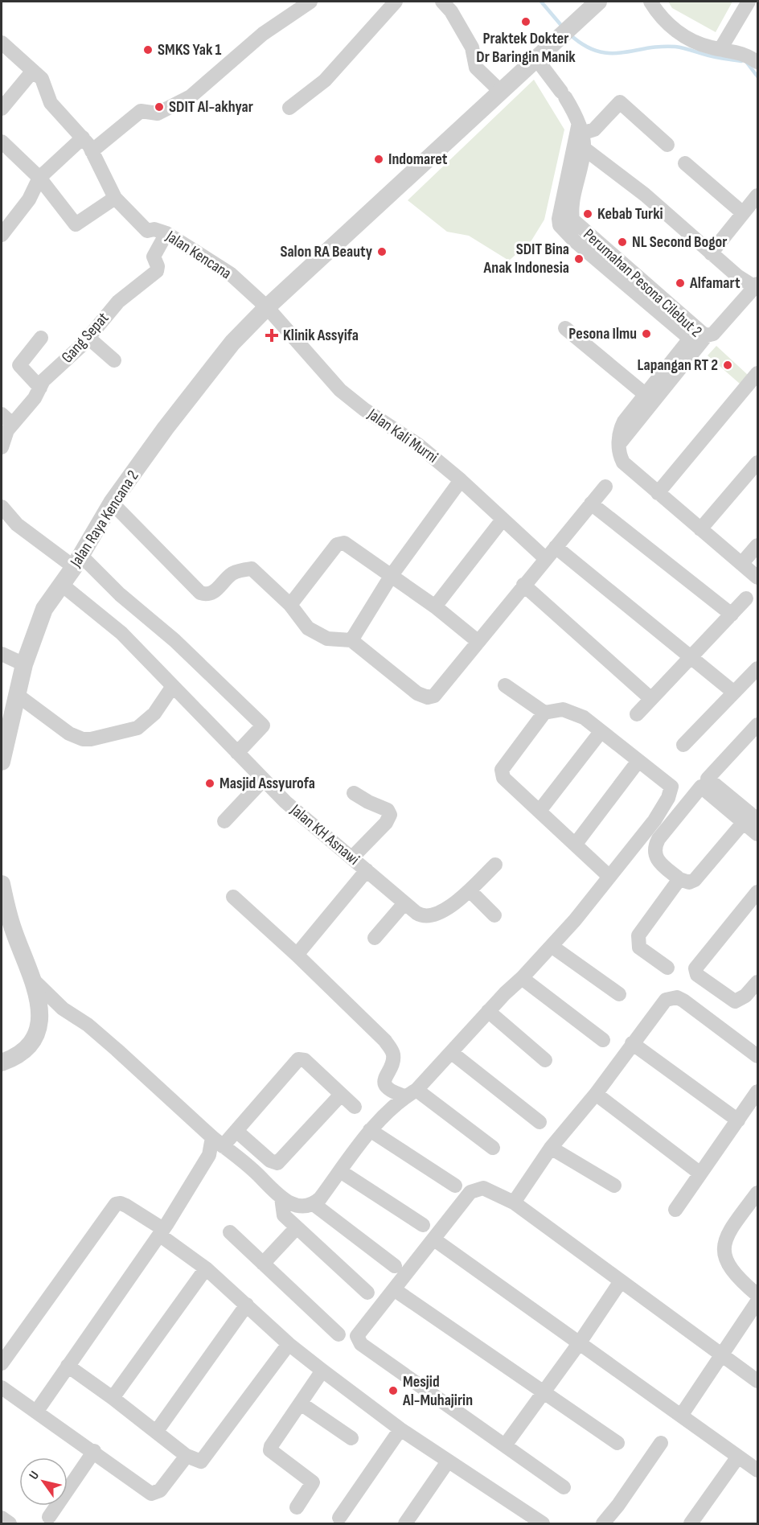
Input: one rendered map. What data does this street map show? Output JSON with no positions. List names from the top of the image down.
{
  "streets": {
    "street": [
      "Jalan Kencana",
      "Perumahan Pesona Cilebut 2",
      "Gang Sepat",
      "Jalan Kali Murni",
      "Jalan Raya Kencana 2",
      "Jalan KH Asnawi"
    ]
  },
  "crossings": [
    ["Jalan Kencana", "Gang Sepat"],
    ["Jalan Kencana", "Jalan Kali Murni"],
    ["Jalan Kencana", "Jalan Raya Kencana 2"],
    ["Jalan Kali Murni", "Jalan Raya Kencana 2"],
    ["Jalan Raya Kencana 2", "Jalan KH Asnawi"]
  ],
  "places": {
    "other": [
      "Praktek Dokter Dr Baringin Manik",
      "SMKS Yak 1",
      "SDIT Al-akhyar",
      "Indomaret",
      "Kebab Turki",
      "NL Second Bogor",
      "Salon RA Beauty",
      "SDIT Bina Anak Indonesia",
      "Alfamart",
      "Pesona Ilmu",
      "Lapangan RT 2",
      "Masjid Assyurofa",
      "Mesjid Al-Muhajirin"
    ],
    "health": ["Klinik Assyifa"]
  },
  "north": "top left"
}
